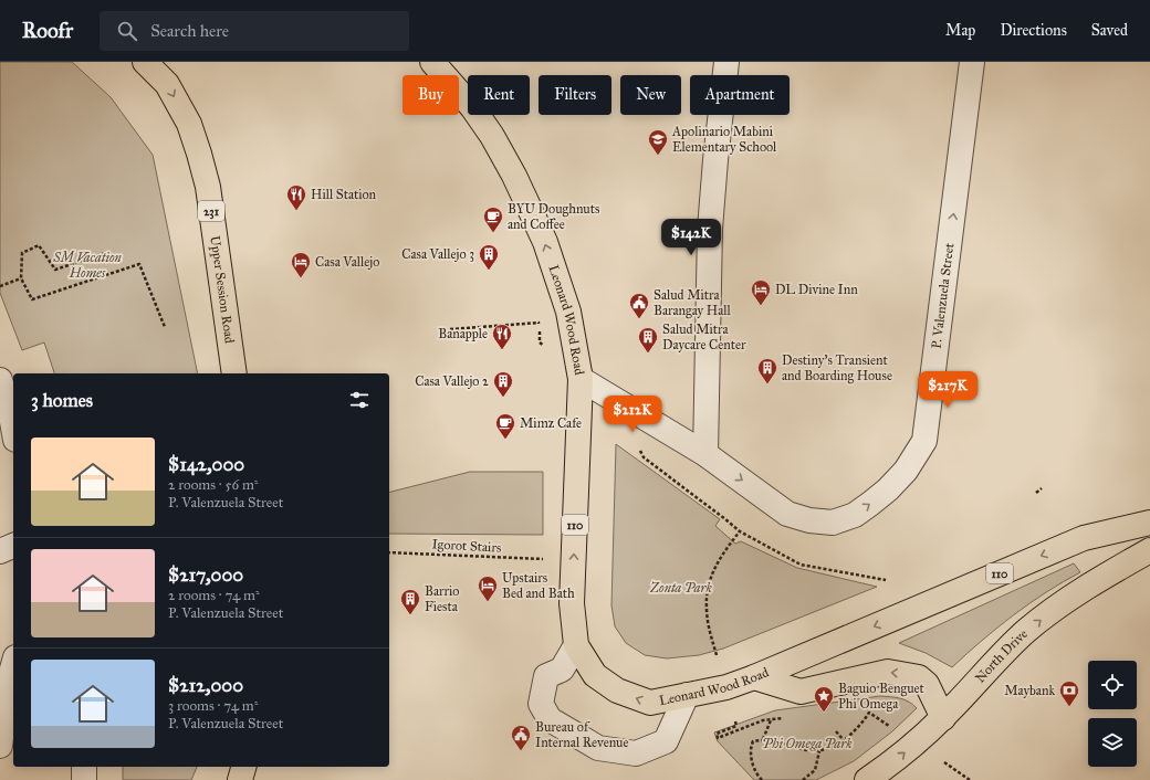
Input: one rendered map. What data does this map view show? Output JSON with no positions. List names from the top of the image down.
{
  "streets": {
    "main road": [
      "231",
      "Upper Session Road",
      "Leonard Wood Road",
      "110",
      "North Drive"
    ],
    "street": ["P. Valenzuela Street"],
    "path": ["Igorot Stairs"]
  },
  "crossings": [
    ["P. Valenzuela Street", "Leonard Wood Road"]
  ],
  "one_way": ["Upper Session Road", "North Drive"],
  "parks": ["SM Vacation Homes", "Zonta Park", "Phi Omega Park"],
  "places": {
    "school or university": ["Apolinario Mabini Elementary School"],
    "restaurant": ["Hill Station", "Banapple"],
    "cafe": ["BYU Doughnuts and Coffee", "Mimz Cafe"],
    "building": [
      "Casa Vallejo 3",
      "Salud Mitra Daycare Center",
      "Destiny's Transient and Boarding House",
      "Casa Vallejo 2",
      "Barrio Fiesta"
    ],
    "hotel": ["Casa Vallejo", "DL Divine Inn", "Upstairs Bed and Bath"],
    "public building": ["Salud Mitra Barangay Hall", "Bureau of Internal Revenue"],
    "bank": ["Maybank"],
    "place": ["Baguio Benguet Phi Omega"]
  },
  "page": {
    "header": "Roofr",
    "search": "Search here",
    "nav": ["Map", "Directions", "Saved"],
    "chip": [
      "Buy",
      "Rent",
      "Filters",
      "New",
      "Apartment"
    ],
    "price": ["$142K", "$217K", "$212K"],
    "heading": "3 homes",
    "list": [
      {
        "name": "$142,000",
        "note": "2 rooms · 56 m² · P. Valenzuela Street"
      },
      {
        "name": "$217,000",
        "note": "2 rooms · 74 m² · P. Valenzuela Street"
      },
      {
        "name": "$212,000",
        "note": "3 rooms · 74 m² · P. Valenzuela Street"
      }
    ]
  }
}
